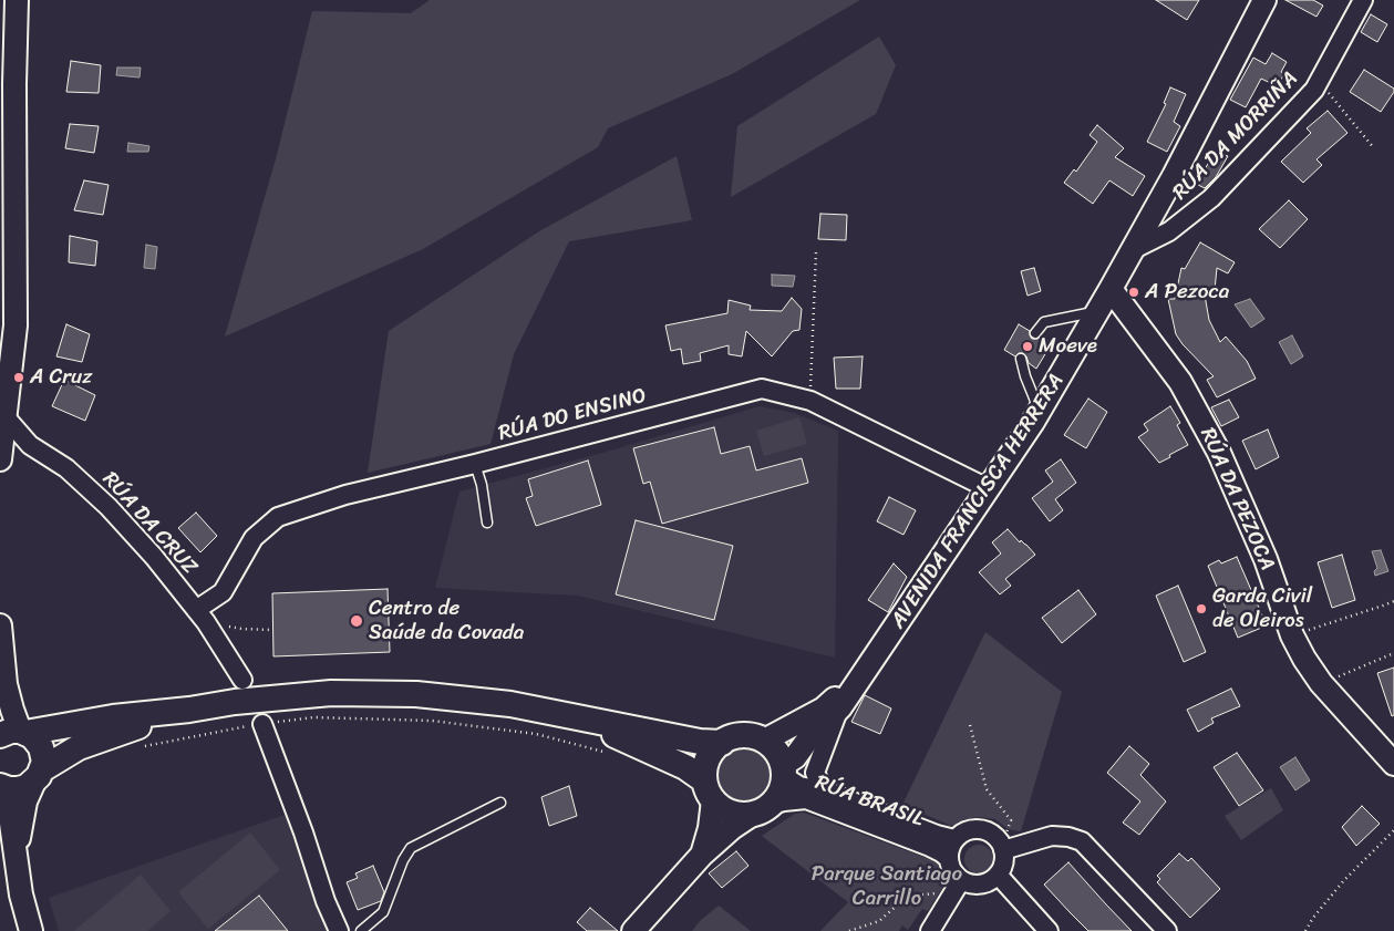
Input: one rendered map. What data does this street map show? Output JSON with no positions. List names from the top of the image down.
{
  "streets": {
    "street": [
      "RÚA DA MORRIÑA",
      "RÚA DO ENSINO",
      "RÚA DA PEZOCA",
      "AVENIDA FRANCISCA HERRERA",
      "RÚA DA CRUZ",
      "RÚA BRASIL"
    ]
  },
  "crossings": [
    ["RÚA DA MORRIÑA", "AVENIDA FRANCISCA HERRERA"],
    ["RÚA DO ENSINO", "AVENIDA FRANCISCA HERRERA"],
    ["RÚA DO ENSINO", "RÚA DA CRUZ"],
    ["RÚA DA PEZOCA", "AVENIDA FRANCISCA HERRERA"],
    ["AVENIDA FRANCISCA HERRERA", "RÚA BRASIL"]
  ],
  "parks": ["Parque Santiago Carrillo"],
  "places": [
    "A Pezoca",
    "Moeve",
    "A Cruz",
    "Garda Civil de Oleiros",
    "Centro de Saúde da Covada"
  ]
}
